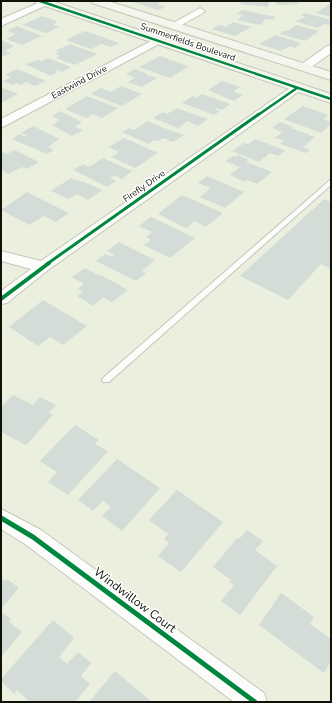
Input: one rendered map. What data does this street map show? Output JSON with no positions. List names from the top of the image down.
{
  "streets": {
    "street": [
      "Summerfields Boulevard",
      "Eastwind Drive",
      "Firefly Drive",
      "Windwillow Court"
    ]
  },
  "crossings": [
    ["Summerfields Boulevard", "Eastwind Drive"],
    ["Summerfields Boulevard", "Firefly Drive"]
  ]
}
